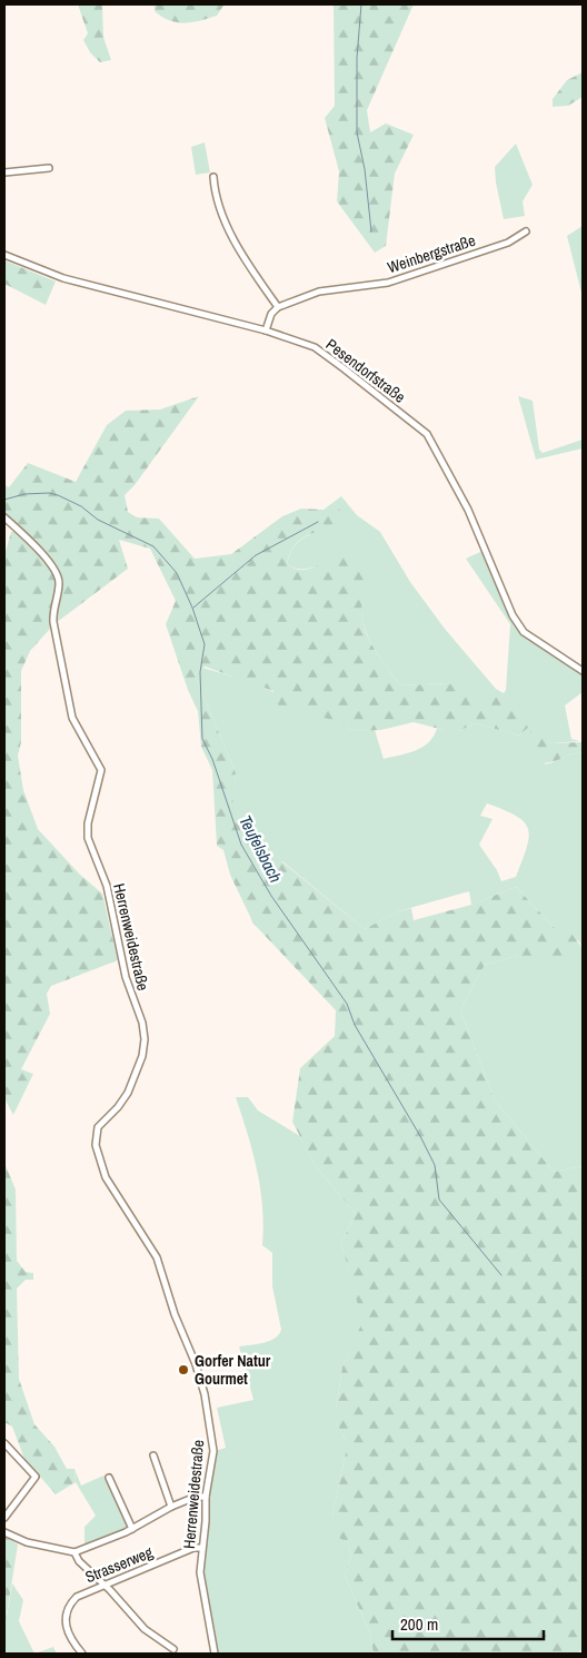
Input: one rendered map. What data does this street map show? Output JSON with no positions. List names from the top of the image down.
{
  "streets": {
    "street": [
      "Weinbergstraße",
      "Pesendorfstraße",
      "Herrenweidestraße",
      "Strasserweg"
    ]
  },
  "crossings": [
    ["Herrenweidestraße", "Strasserweg"]
  ],
  "water": ["Teufelsbach"],
  "places": ["Gorfer Natur Gourmet"],
  "scale_bar": "200 m"
}
